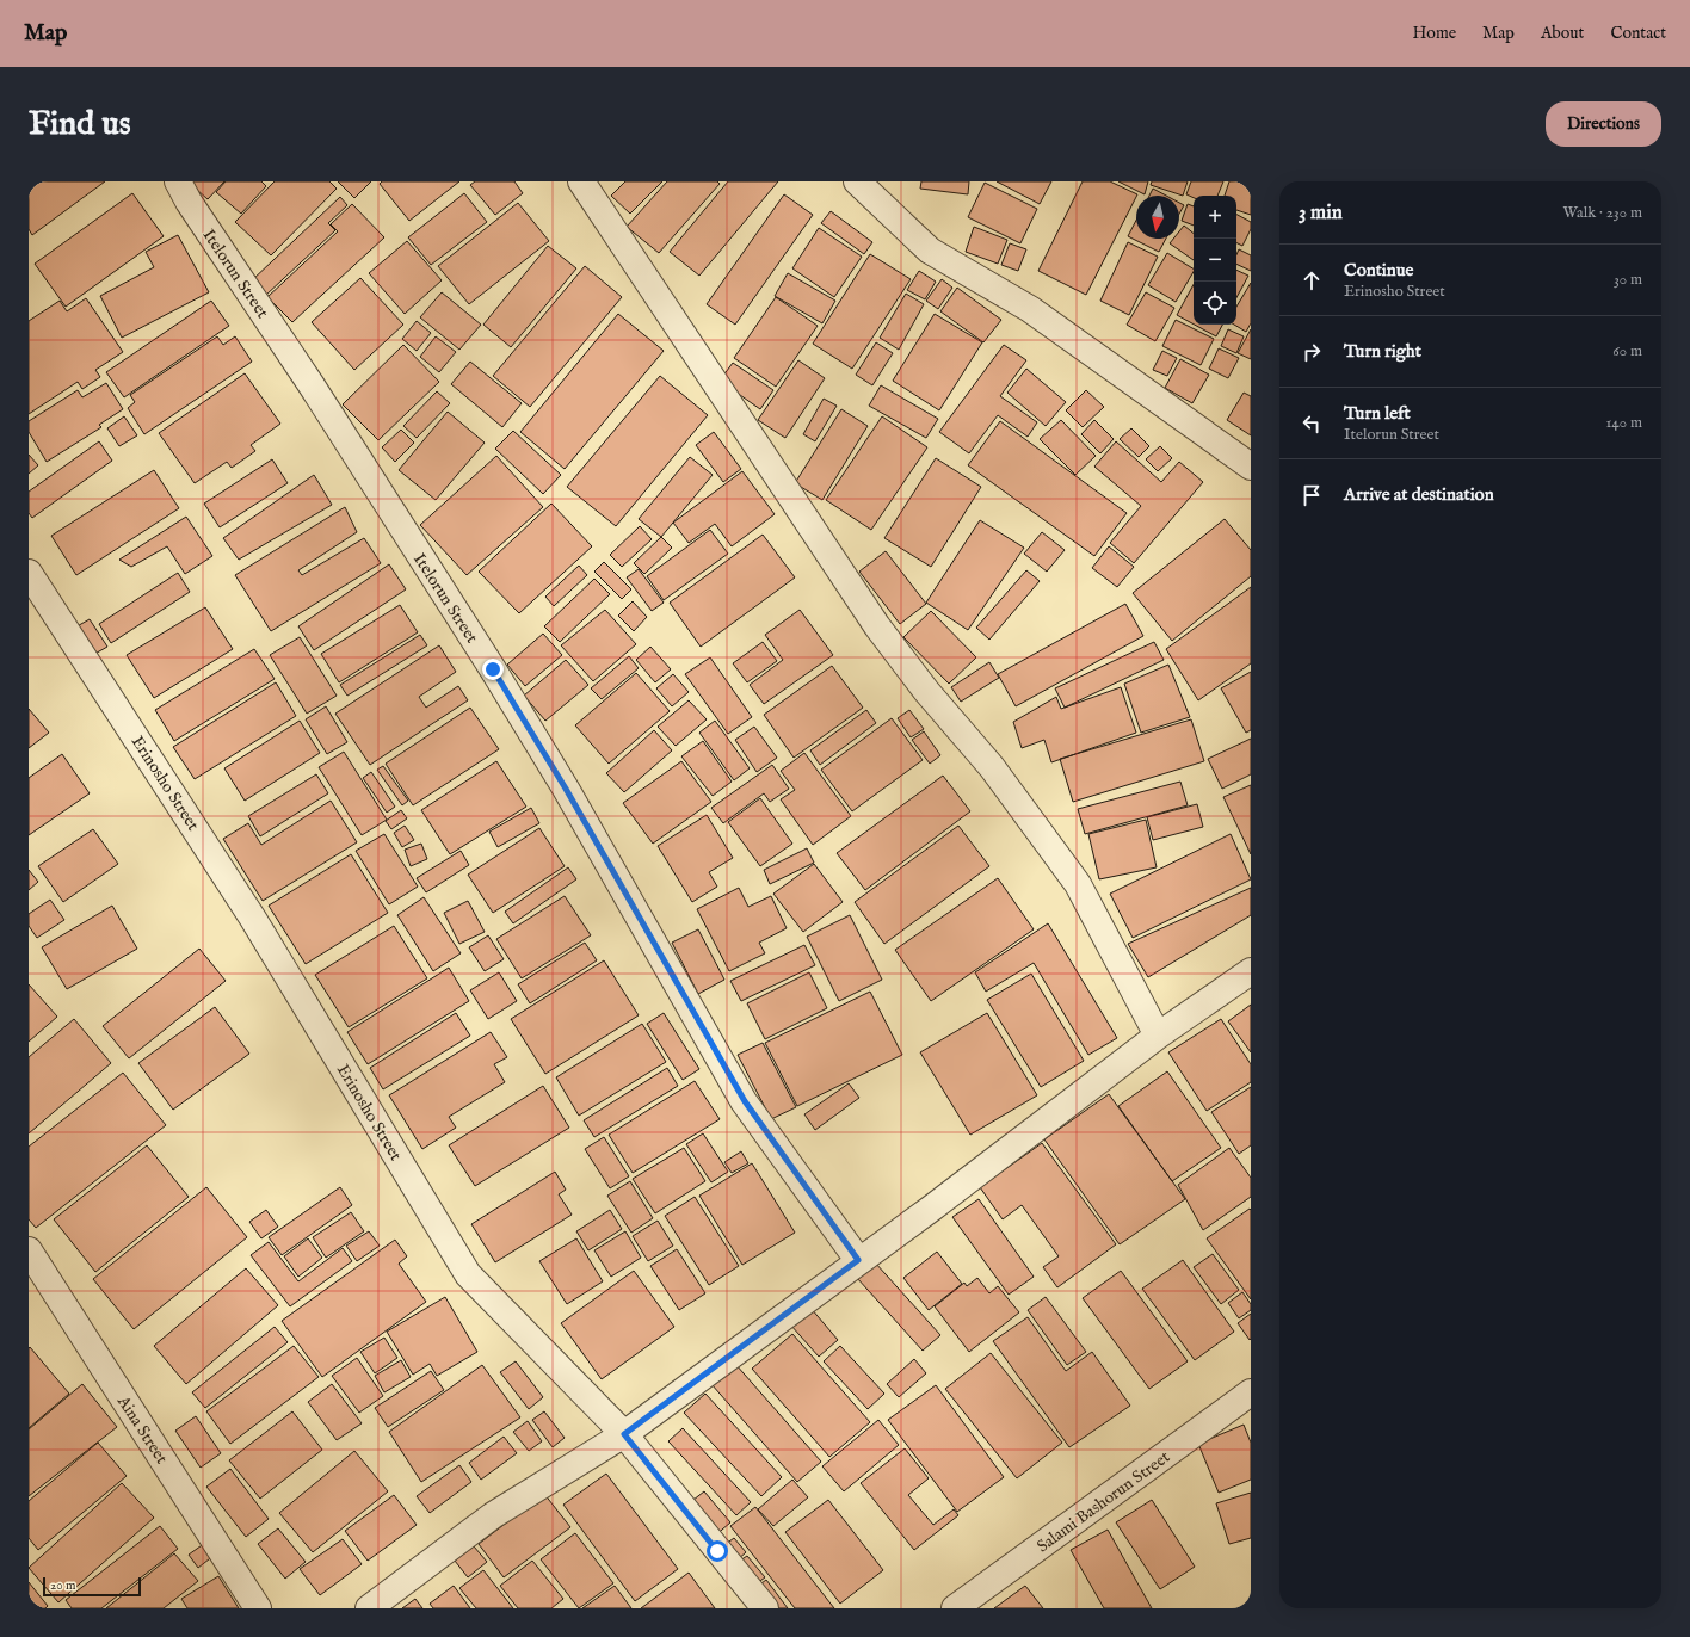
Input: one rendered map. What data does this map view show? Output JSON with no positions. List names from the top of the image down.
{
  "streets": {
    "street": [
      "Itelorun Street",
      "Erinosho Street",
      "Aina Street",
      "Salami Bashorun Street"
    ]
  },
  "scale_bar": "20 m",
  "north": "bottom",
  "page": {
    "header": "Map",
    "nav": [
      "Home",
      "Map",
      "About",
      "Contact"
    ],
    "buttons": "Directions",
    "title": "Find us",
    "heading": ["3 min", "Walk · 230 m"],
    "map_buttons": ["+", "−"],
    "list": [
      ["Continue", "Erinosho Street", "30 m"],
      ["Turn right", "60 m"],
      ["Turn left", "Itelorun Street", "140 m"],
      "Arrive at destination"
    ],
    "scale": "20 m"
  }
}
